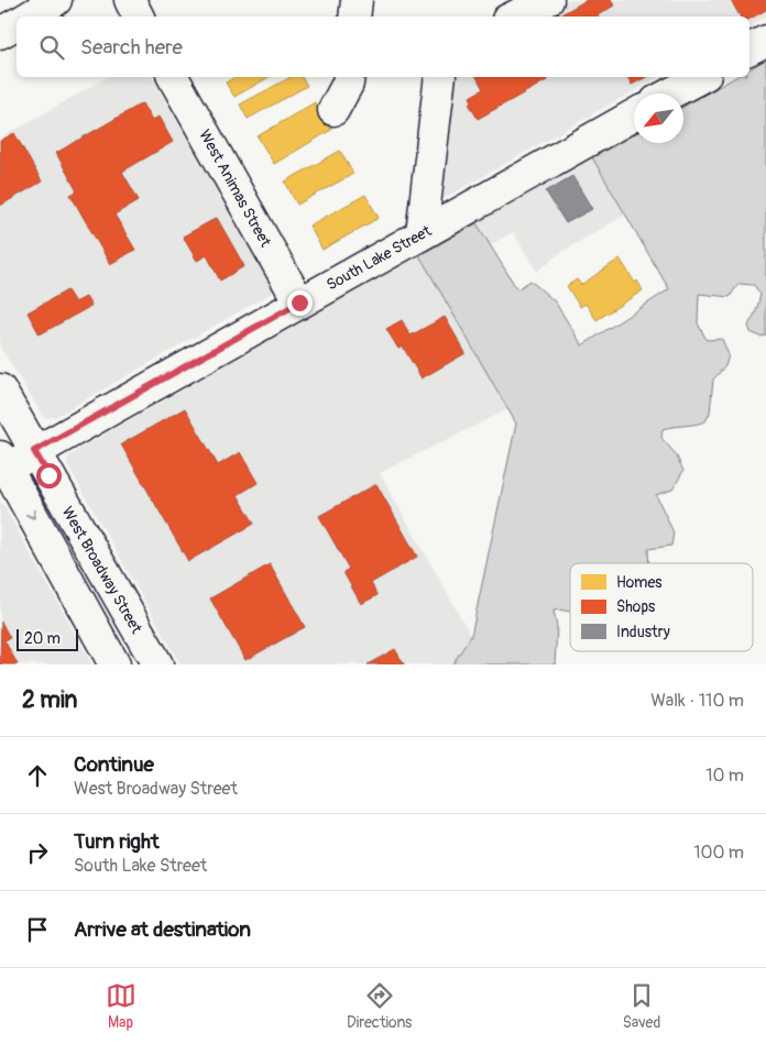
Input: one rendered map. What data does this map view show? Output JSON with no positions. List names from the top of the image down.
{
  "streets": {
    "main road": ["West Animas Street", "South Lake Street", "West Broadway Street"]
  },
  "crossings": [
    ["West Animas Street", "South Lake Street"],
    ["South Lake Street", "West Broadway Street"]
  ],
  "legend": ["Homes", "Shops", "Industry"],
  "scale_bar": "20 m",
  "north": "bottom left",
  "page": {
    "search": "Search here",
    "scale": "20 m",
    "heading": ["2 min", "Walk · 110 m"],
    "list": [
      ["Continue", "West Broadway Street", "10 m"],
      ["Turn right", "South Lake Street", "100 m"],
      "Arrive at destination"
    ],
    "nav": ["Map", "Directions", "Saved"]
  }
}
